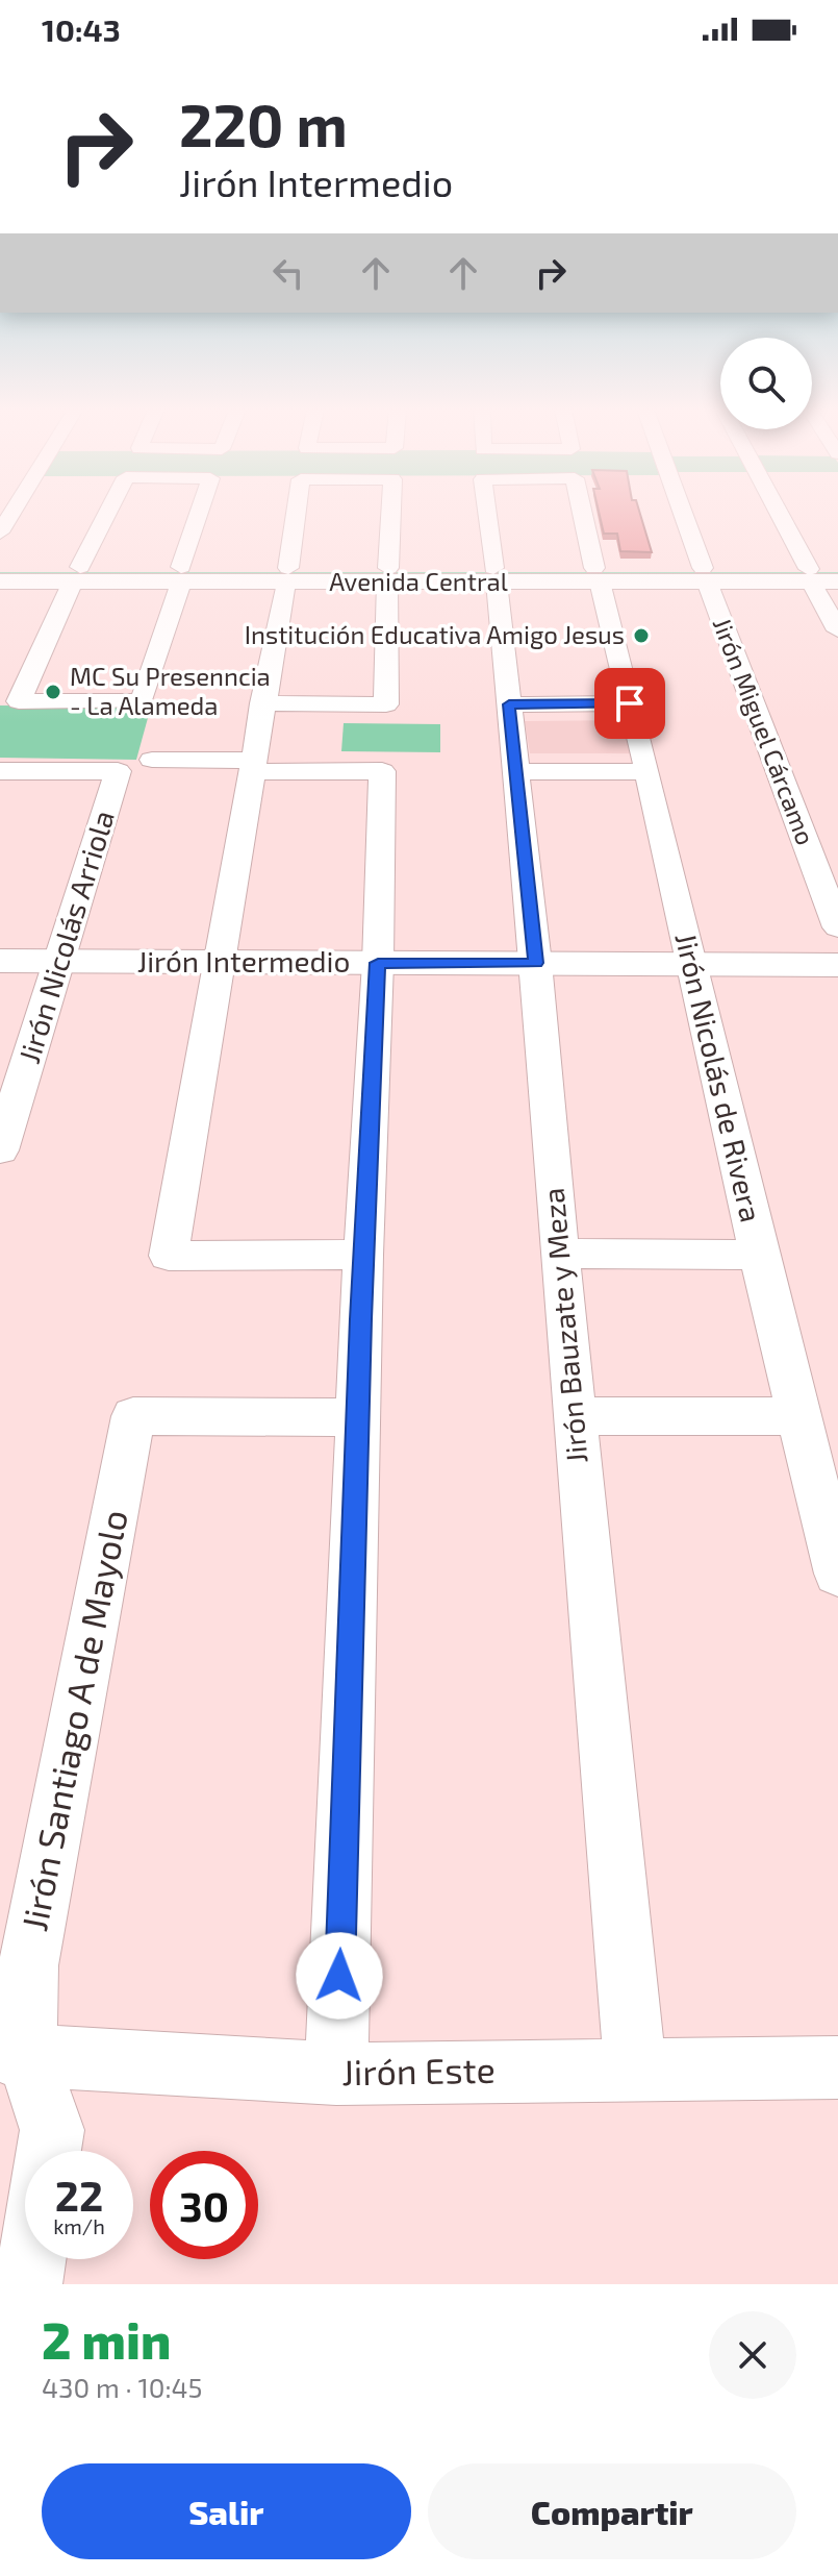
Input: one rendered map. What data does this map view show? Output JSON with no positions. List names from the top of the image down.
{
  "streets": {
    "main road": ["Avenida Central", "Jirón Intermedio"],
    "street": [
      "Jirón Miguel Cárcamo",
      "Jirón Nicolás Arriola",
      "Jirón Nicolás de Rivera",
      "Jirón Bauzate y Meza",
      "Jirón Santiago A de Mayolo",
      "Jirón Este"
    ]
  },
  "crossings": [
    ["Avenida Central", "Jirón Miguel Cárcamo"],
    ["Avenida Central", "Jirón Nicolás de Rivera"],
    ["Avenida Central", "Jirón Bauzate y Meza"],
    ["Jirón Nicolás Arriola", "Jirón Intermedio"],
    ["Jirón Intermedio", "Jirón Nicolás de Rivera"],
    ["Jirón Intermedio", "Jirón Bauzate y Meza"],
    ["Jirón Bauzate y Meza", "Jirón Este"],
    ["Jirón Santiago A de Mayolo", "Jirón Este"]
  ],
  "places": ["Institución Educativa Amigo Jesus", "MC Su Presenncia - La Alameda"],
  "page": {
    "status": "10:43",
    "turn": ["220 m", "Jirón Intermedio"],
    "speed": "22 km/h",
    "limit": "30",
    "heading": ["2 min", "430 m · 10:45"],
    "buttons": ["Salir", "Compartir"]
  }
}
